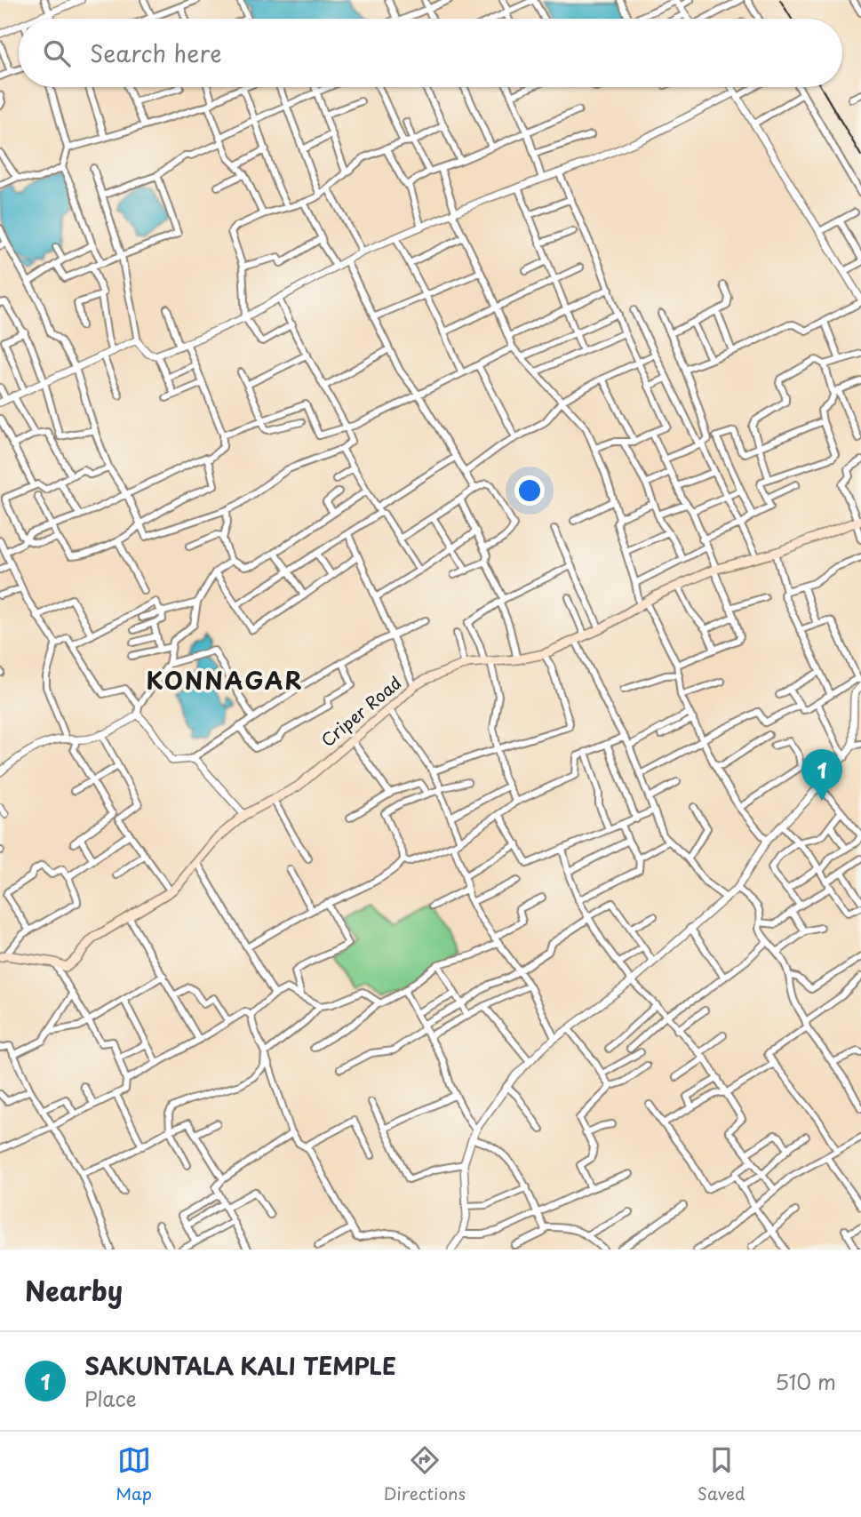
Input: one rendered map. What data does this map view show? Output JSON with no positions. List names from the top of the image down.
{
  "streets": {
    "main road": ["Criper Road"]
  },
  "districts": ["KONNAGAR"],
  "page": {
    "search": "Search here",
    "pins": "1",
    "heading": "Nearby",
    "list": [
      {
        "mark": "1",
        "name": "SAKUNTALA KALI TEMPLE",
        "note": "Place",
        "value": "510 m"
      }
    ],
    "nav": ["Map", "Directions", "Saved"]
  }
}
